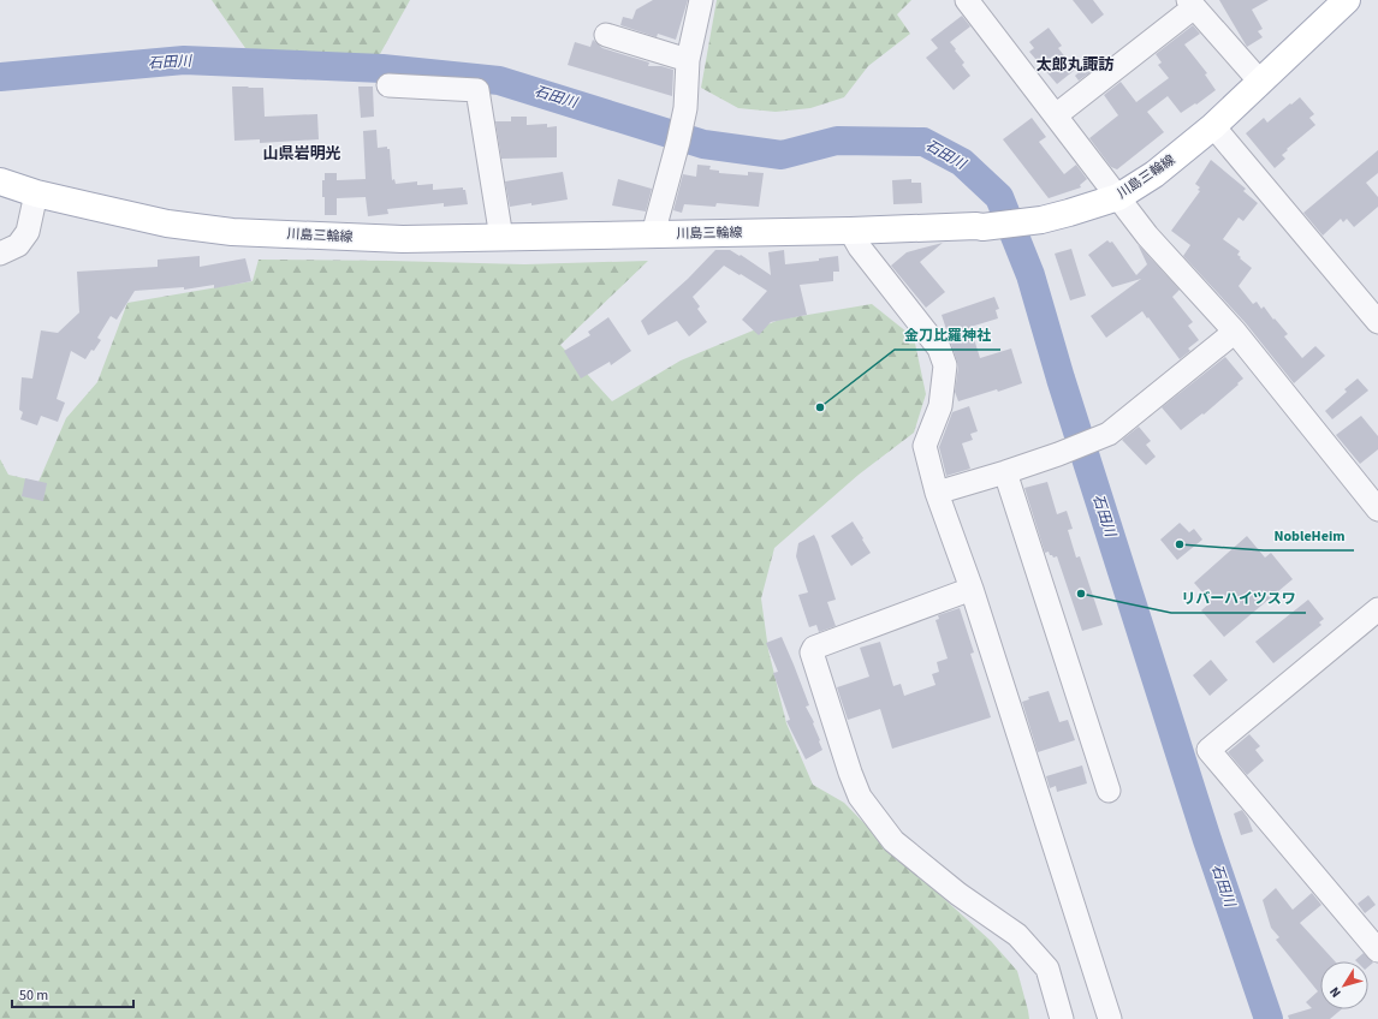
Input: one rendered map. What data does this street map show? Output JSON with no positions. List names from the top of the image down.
{
  "streets": {
    "main road": ["川島三輪線"]
  },
  "districts": ["太郎丸諏訪", "山県岩明光"],
  "water": ["石田川"],
  "places": ["金刀比羅神社", "NobleHeim", "リバーハイツスワ"],
  "scale_bar": "50 m",
  "north": "bottom left"
}
